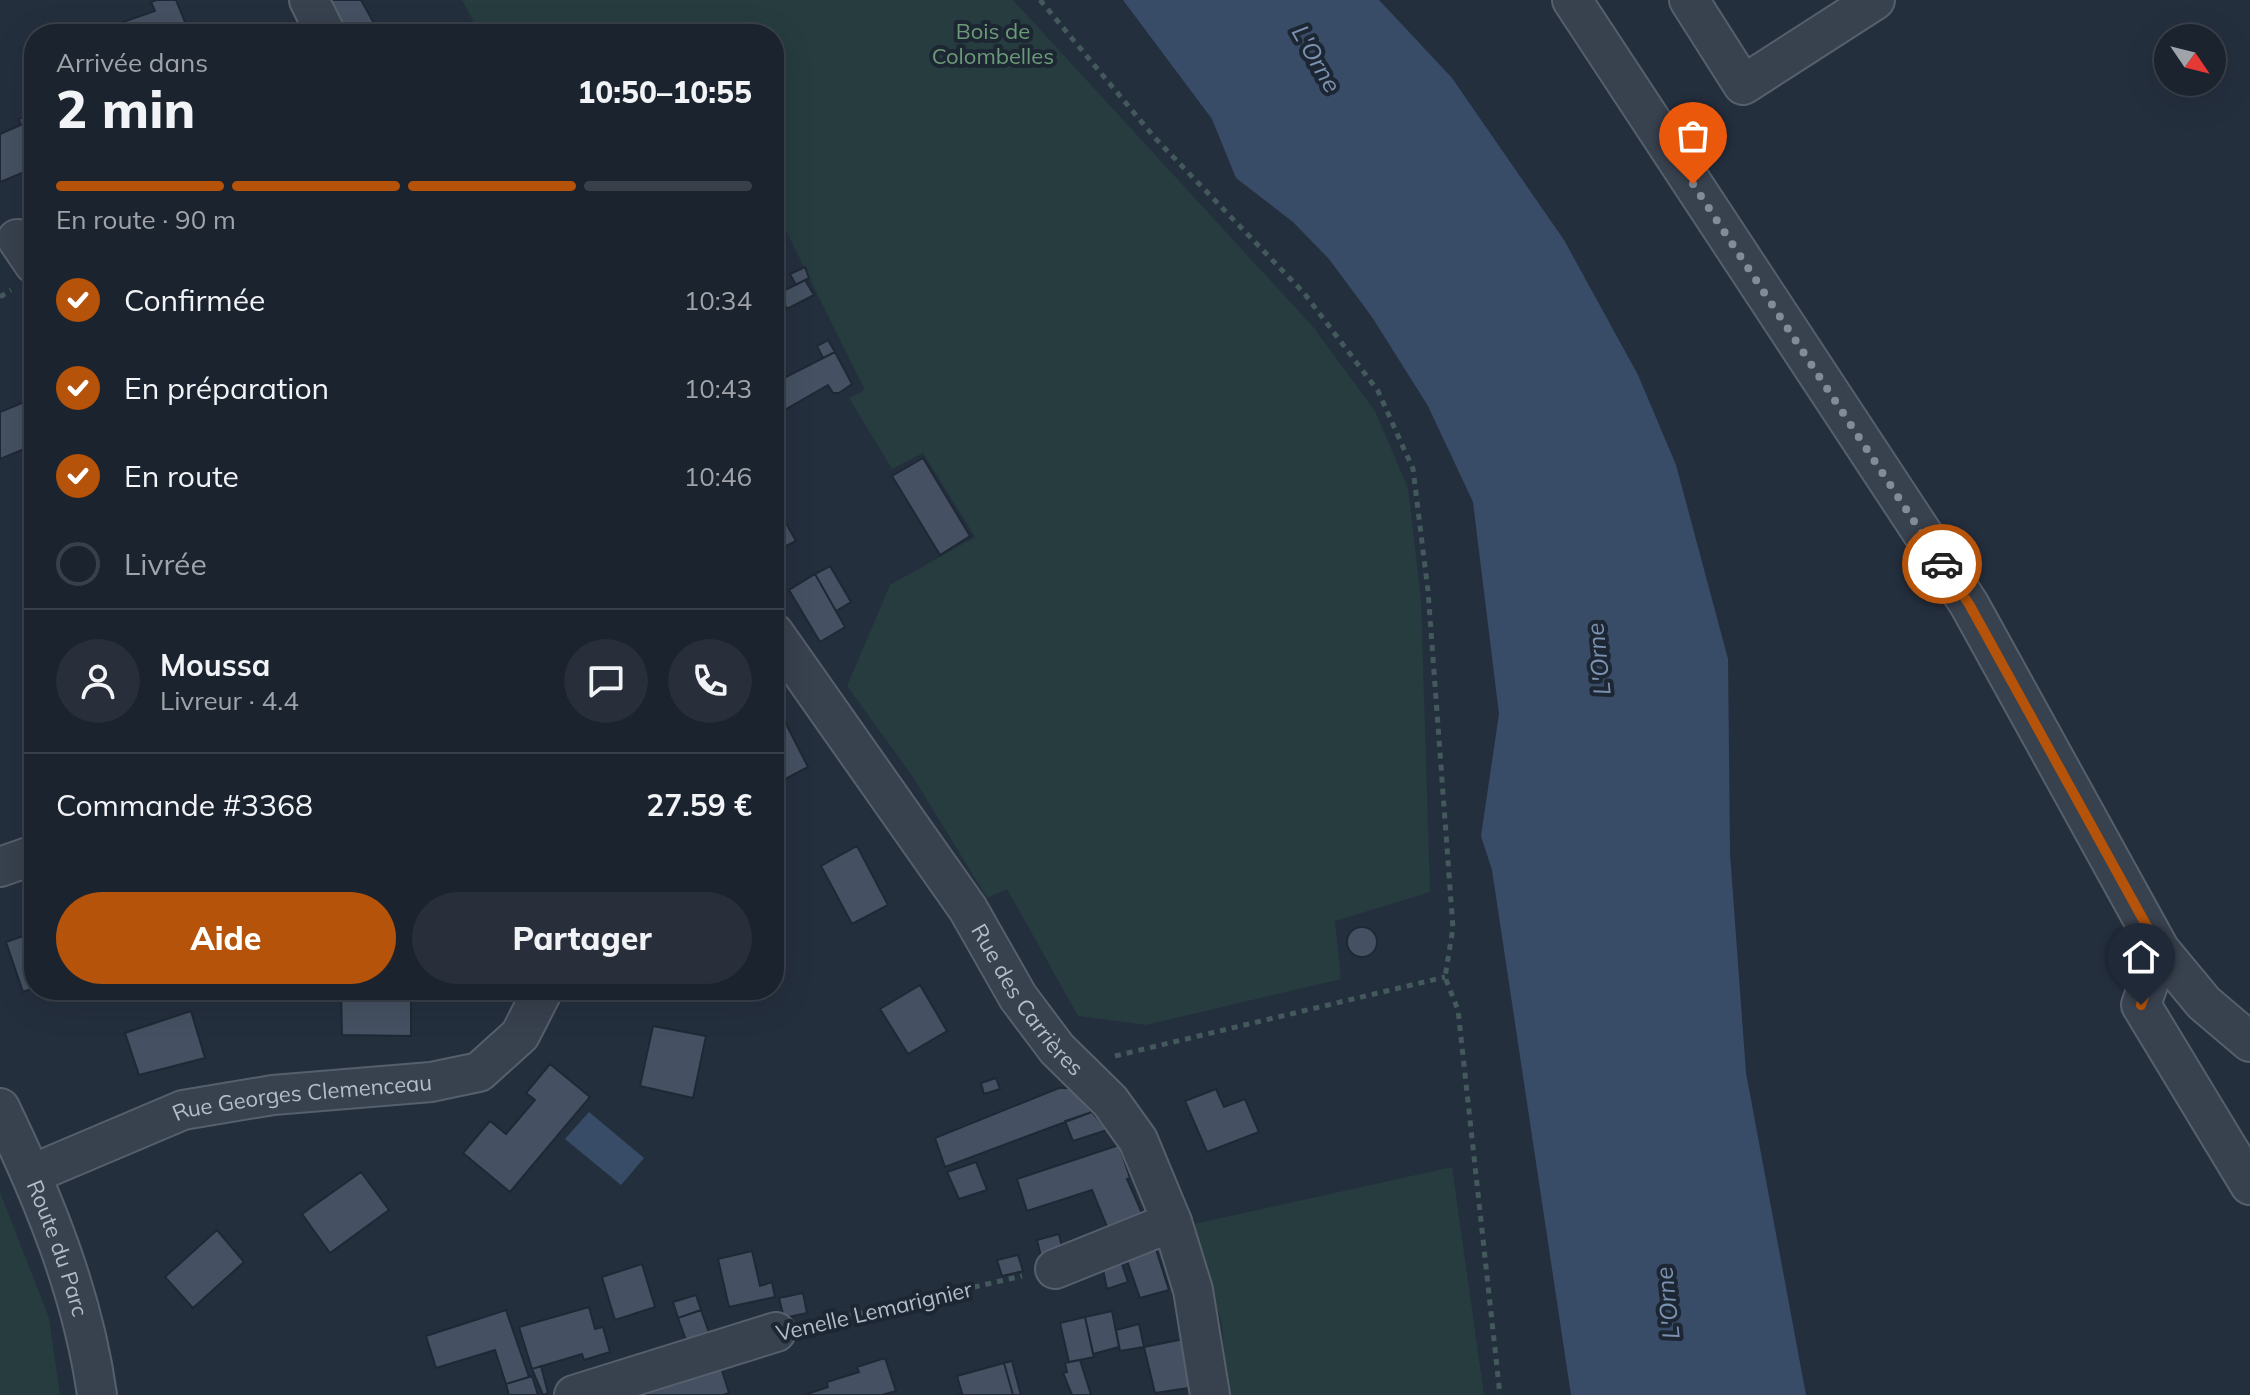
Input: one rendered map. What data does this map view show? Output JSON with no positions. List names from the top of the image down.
{
  "streets": {
    "street": [
      "Rue des Carrières",
      "Rue Georges Clemenceau",
      "Route du Parc",
      "Venelle Lemarignier"
    ]
  },
  "crossings": [
    ["Rue Georges Clemenceau", "Route du Parc"]
  ],
  "water": ["L'Orne"],
  "parks": ["Bois de Colombelles"],
  "north": "bottom right",
  "page": {
    "heading": ["2 min", "Arrivée dans", "10:50–10:55"],
    "panel": [
      "Moussa",
      "Livreur · 4.4",
      "Commande #3368",
      "27.59 €"
    ],
    "bar": "En route · 90 m",
    "list": [
      ["Confirmée", "10:34"],
      ["En préparation", "10:43"],
      ["En route", "10:46"],
      "Livrée"
    ],
    "buttons": ["Aide", "Partager"]
  }
}
